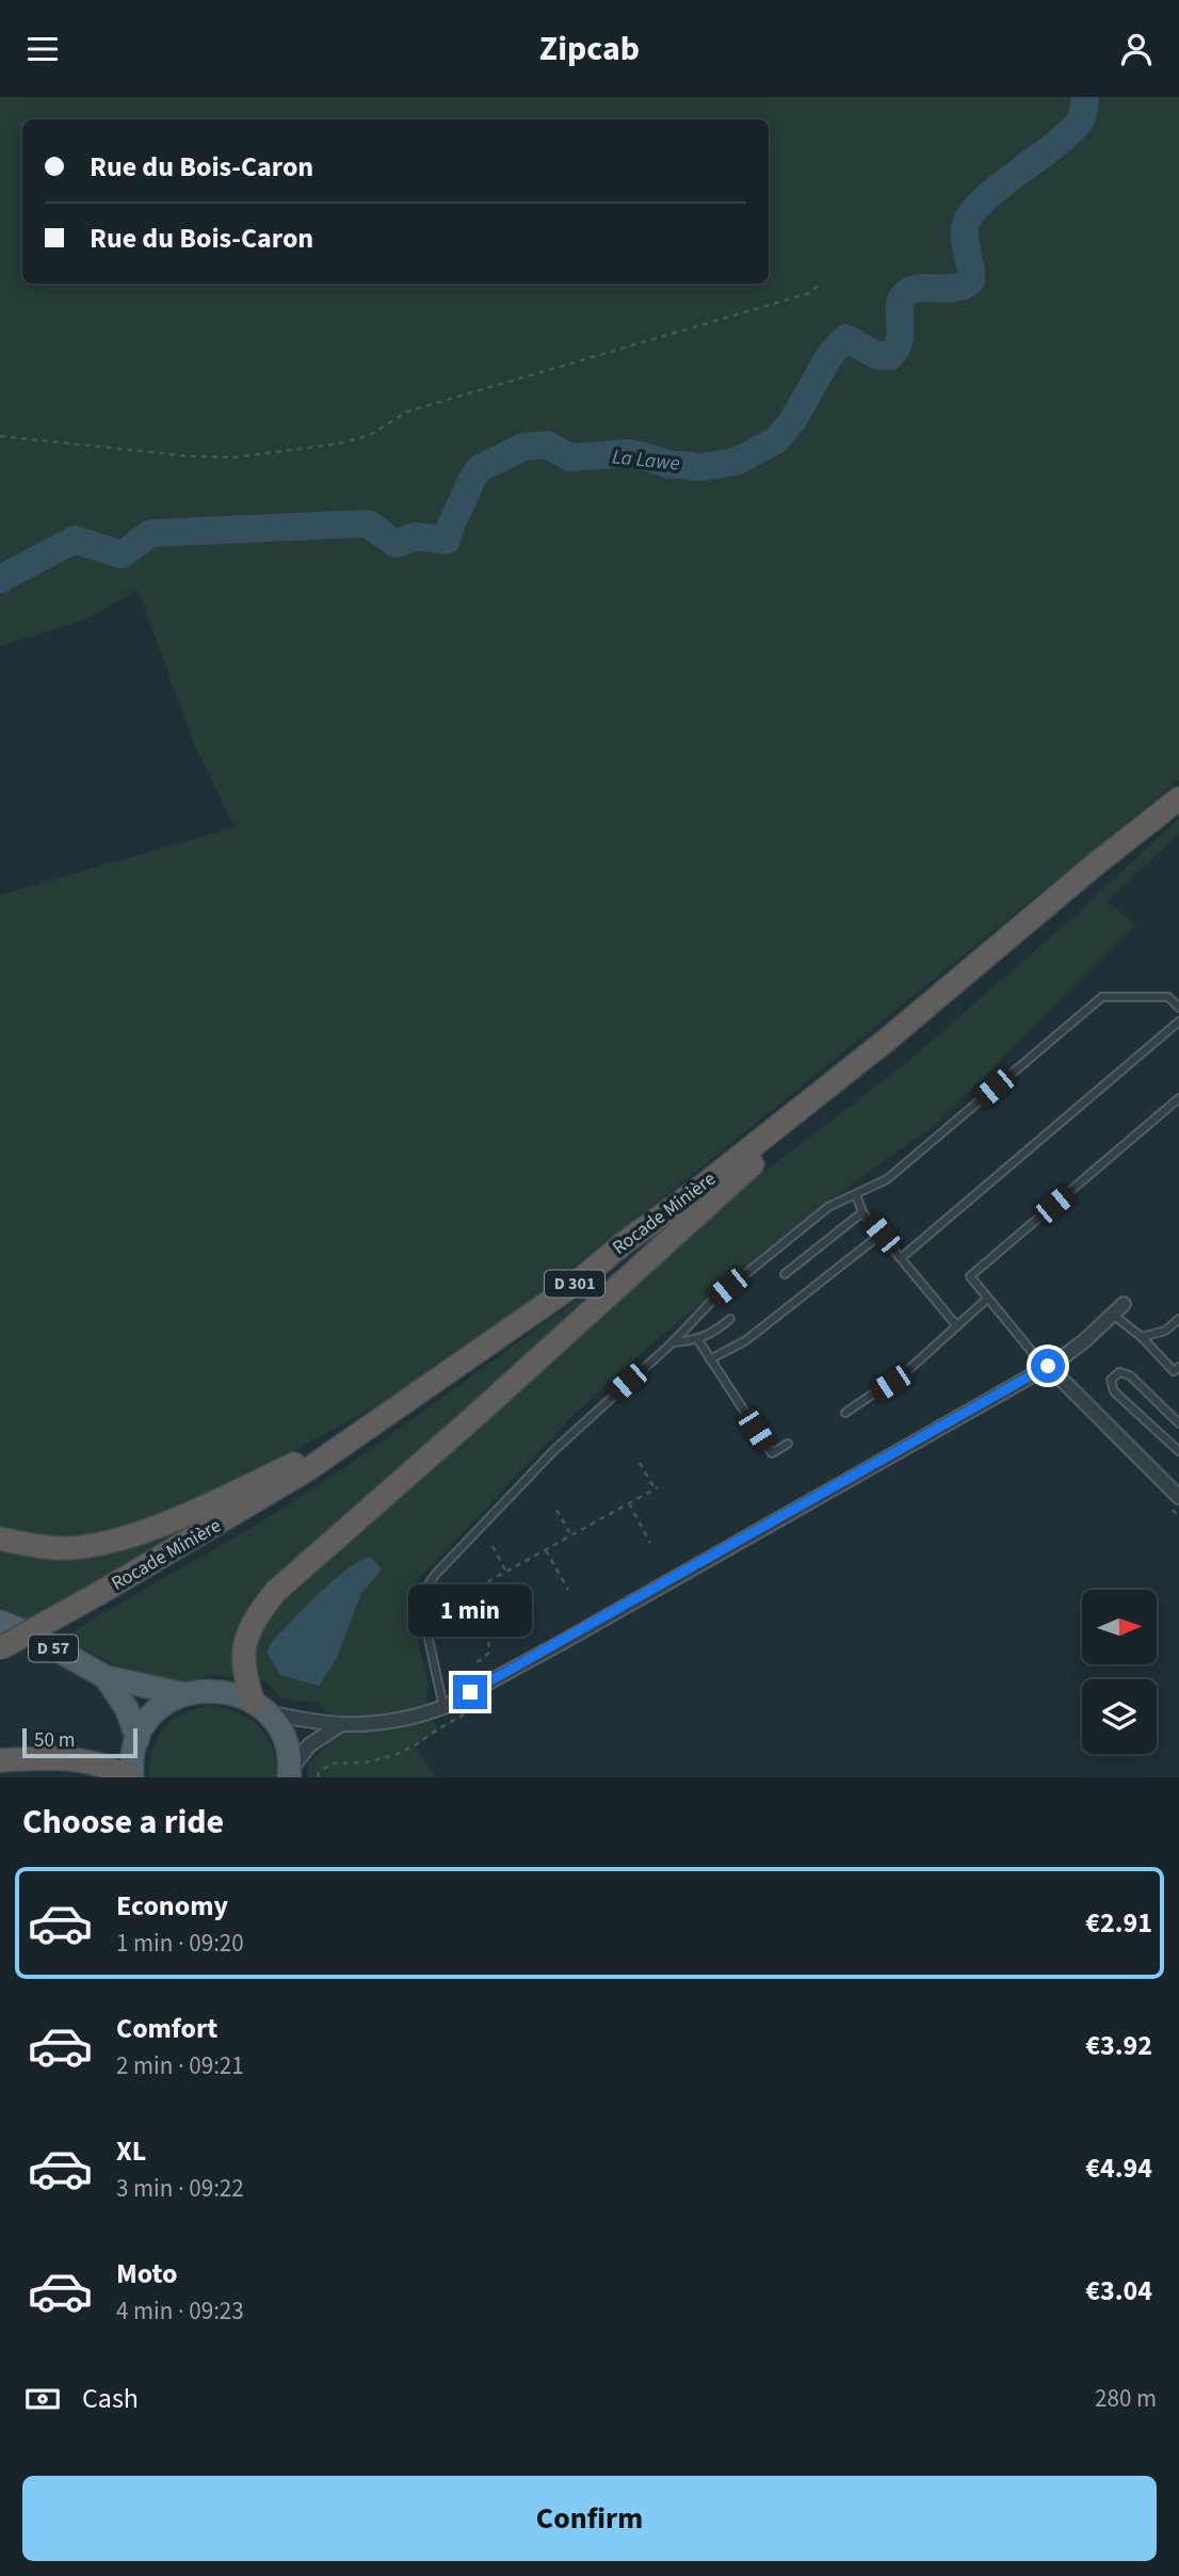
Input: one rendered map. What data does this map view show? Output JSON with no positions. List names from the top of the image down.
{
  "streets": {
    "highway": ["Rocade Minière", "D 301"],
    "main road": ["D 57"]
  },
  "water": ["La Lawe"],
  "scale_bar": "50 m",
  "north": "right",
  "page": {
    "header": "Zipcab",
    "banner": ["Rue du Bois-Caron", "Rue du Bois-Caron"],
    "bubble": "1 min",
    "scale": "50 m",
    "heading": "Choose a ride",
    "list": [
      {
        "name": "Economy",
        "note": "1 min · 09:20",
        "value": "€2.91"
      },
      {
        "name": "Comfort",
        "note": "2 min · 09:21",
        "value": "€3.92"
      },
      {
        "name": "XL",
        "note": "3 min · 09:22",
        "value": "€4.94"
      },
      {
        "name": "Moto",
        "note": "4 min · 09:23",
        "value": "€3.04"
      }
    ],
    "pay": ["Cash", "280 m"],
    "buttons": "Confirm"
  }
}
